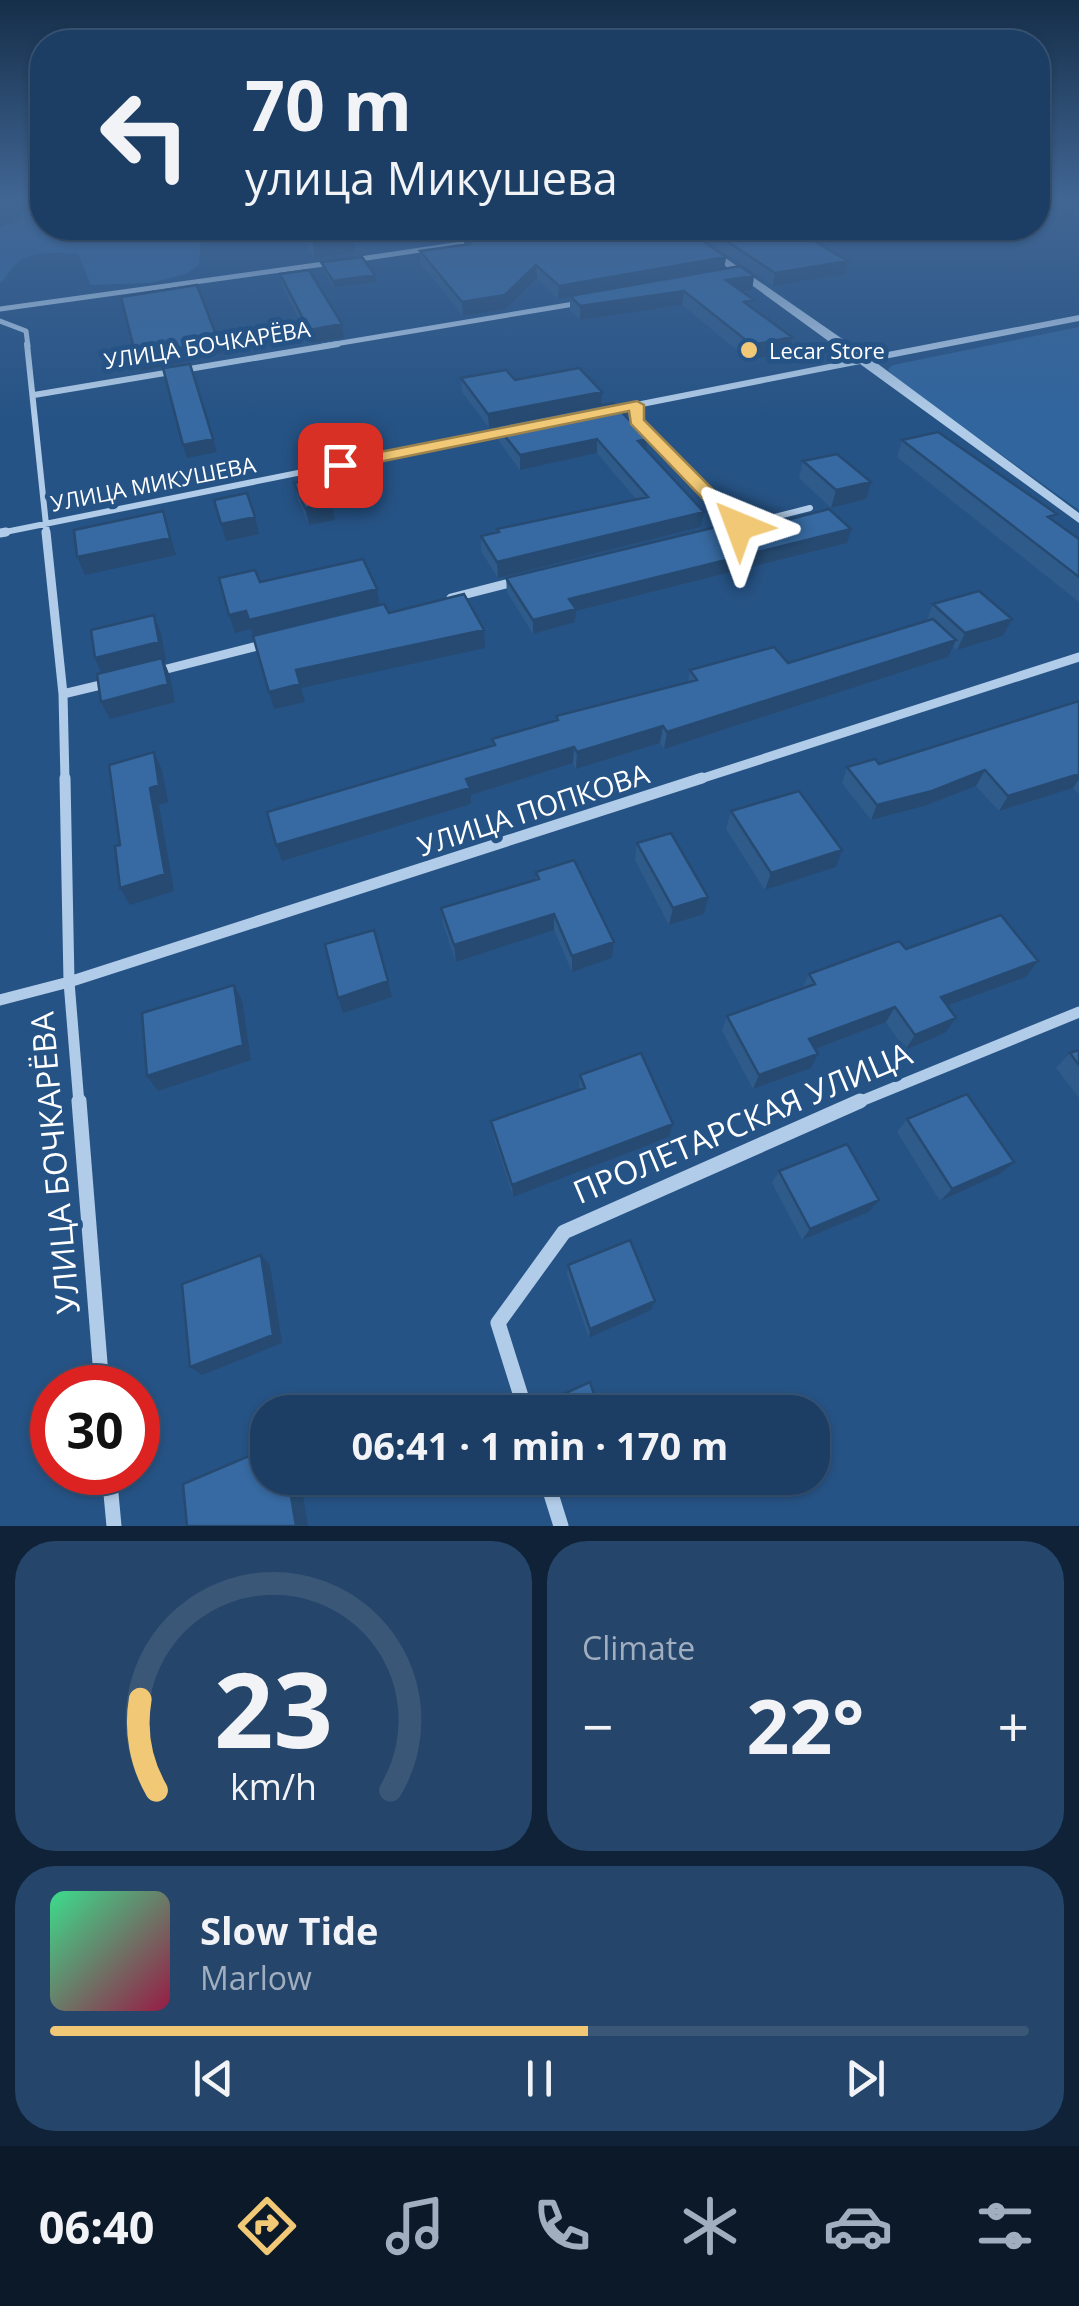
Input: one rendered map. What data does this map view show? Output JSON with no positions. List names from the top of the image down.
{
  "streets": {
    "street": [
      "УЛИЦА БОЧКАРЁВА",
      "УЛИЦА МИКУШЕВА",
      "УЛИЦА ПОПКОВА",
      "ПРОЛЕТАРСКАЯ УЛИЦА"
    ]
  },
  "crossings": [
    ["УЛИЦА БОЧКАРЁВА", "УЛИЦА МИКУШЕВА"],
    ["УЛИЦА БОЧКАРЁВА", "УЛИЦА ПОПКОВА"]
  ],
  "places": ["Lecar Store"],
  "page": {
    "turn": ["70 m", "улица Микушева"],
    "limit": "30",
    "trip": "06:41 · 1 min · 170 m",
    "tile": "Climate",
    "heat": ["−", "22°", "+"],
    "song": ["Slow Tide", "Marlow"],
    "tabs": "06:40",
    "gauge": ["23", "km/h"]
  }
}
